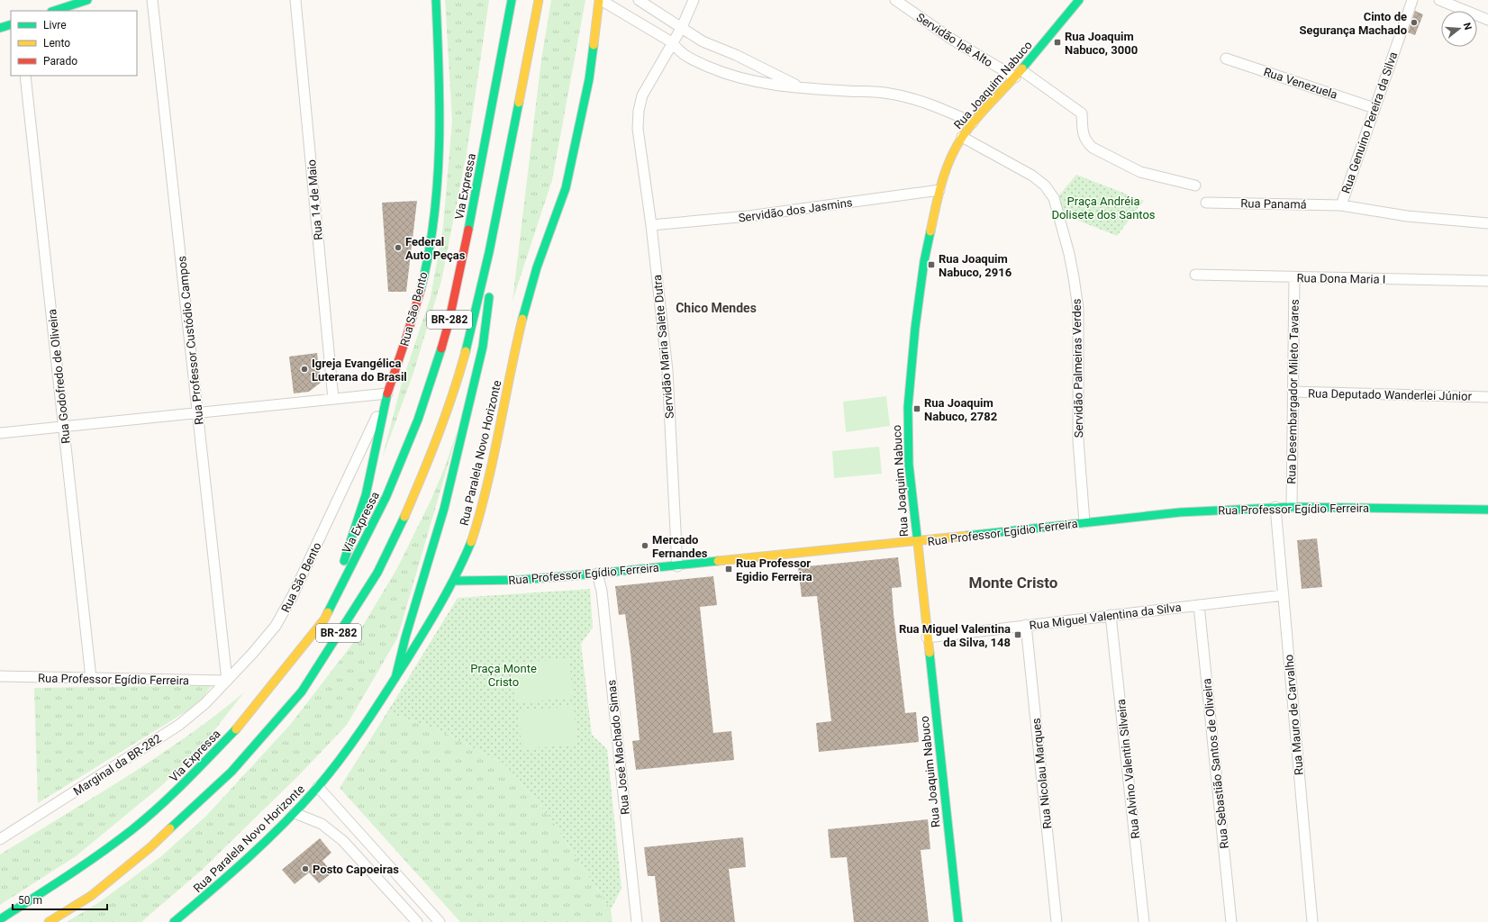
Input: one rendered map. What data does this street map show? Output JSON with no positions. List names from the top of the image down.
{
  "streets": {
    "main road": [
      "Rua Joaquim Nabuco",
      "Via Expressa",
      "Rua São Bento",
      "BR-282",
      "Rua Paralela Novo Horizonte",
      "Rua Professor Egídio Ferreira"
    ],
    "street": [
      "Servidão Ipê Alto",
      "Rua Venezuela",
      "Rua Genuíno Pereira da Silva",
      "Rua 14 de Maio",
      "Rua Panamá",
      "Servidão dos Jasmins",
      "Rua Dona Maria I",
      "Rua Professor Custódio Campos",
      "Servidão Maria Salete Dutra",
      "Servidão Palmeiras Verdes",
      "Rua Godofredo de Oliveira",
      "Rua Desembargador Mileto Tavares",
      "Rua Deputado Wanderlei Júnior",
      "Rua Miguel Valentina da Silva",
      "Rua Mauro de Carvalho",
      "Rua José Machado Simas",
      "Rua Sebastião Santos de Oliveira",
      "Marginal da BR-282",
      "Rua Alvino Valentin Silveira",
      "Rua Nicolau Marques"
    ]
  },
  "crossings": [
    ["Servidão Ipê Alto", "Rua Joaquim Nabuco"],
    ["Rua Venezuela", "Rua Genuíno Pereira da Silva"],
    ["Rua Joaquim Nabuco", "Servidão dos Jasmins"],
    ["Rua Joaquim Nabuco", "Servidão Palmeiras Verdes"],
    ["Rua Joaquim Nabuco", "Rua Professor Egídio Ferreira"],
    ["Rua Joaquim Nabuco", "Rua Miguel Valentina da Silva"],
    ["Rua Genuíno Pereira da Silva", "Rua Panamá"],
    ["Servidão dos Jasmins", "Servidão Maria Salete Dutra"],
    ["Rua Dona Maria I", "Rua Desembargador Mileto Tavares"],
    ["Rua São Bento", "Rua Professor Custódio Campos"],
    ["Rua São Bento", "Rua Professor Egídio Ferreira"],
    ["Rua São Bento", "Marginal da BR-282"],
    ["Rua Professor Custódio Campos", "Rua Professor Egídio Ferreira"],
    ["Rua Professor Custódio Campos", "Marginal da BR-282"],
    ["Servidão Maria Salete Dutra", "Rua Professor Egídio Ferreira"],
    ["Servidão Palmeiras Verdes", "Rua Professor Egídio Ferreira"],
    ["Rua Godofredo de Oliveira", "Rua Professor Egídio Ferreira"],
    ["Rua Desembargador Mileto Tavares", "Rua Deputado Wanderlei Júnior"],
    ["Rua Desembargador Mileto Tavares", "Rua Professor Egídio Ferreira"],
    ["Rua Paralela Novo Horizonte", "Rua Professor Egídio Ferreira"],
    ["Rua Professor Egídio Ferreira", "Rua Mauro de Carvalho"],
    ["Rua Professor Egídio Ferreira", "Rua José Machado Simas"],
    ["Rua Professor Egídio Ferreira", "Marginal da BR-282"],
    ["Rua Miguel Valentina da Silva", "Rua Mauro de Carvalho"],
    ["Rua Miguel Valentina da Silva", "Rua Sebastião Santos de Oliveira"],
    ["Rua Miguel Valentina da Silva", "Rua Alvino Valentin Silveira"],
    ["Rua Miguel Valentina da Silva", "Rua Nicolau Marques"]
  ],
  "districts": ["Chico Mendes", "Monte Cristo"],
  "parks": ["Praça Andréia Dolisete dos Santos", "Praça Monte Cristo"],
  "places": {
    "other": [
      "Cinto de Segurança Machado",
      "Federal Auto Peças",
      "Igreja Evangélica Luterana do Brasil",
      "Mercado Fernandes",
      "Posto Capoeiras"
    ],
    "transit": [
      "Rua Joaquim Nabuco, 3000",
      "Rua Joaquim Nabuco, 2916",
      "Rua Joaquim Nabuco, 2782",
      "Rua Professor Egidio Ferreira",
      "Rua Miguel Valentina da Silva, 148"
    ]
  },
  "legend": ["Livre", "Lento", "Parado"],
  "scale_bar": "50 m",
  "north": "right"
}
